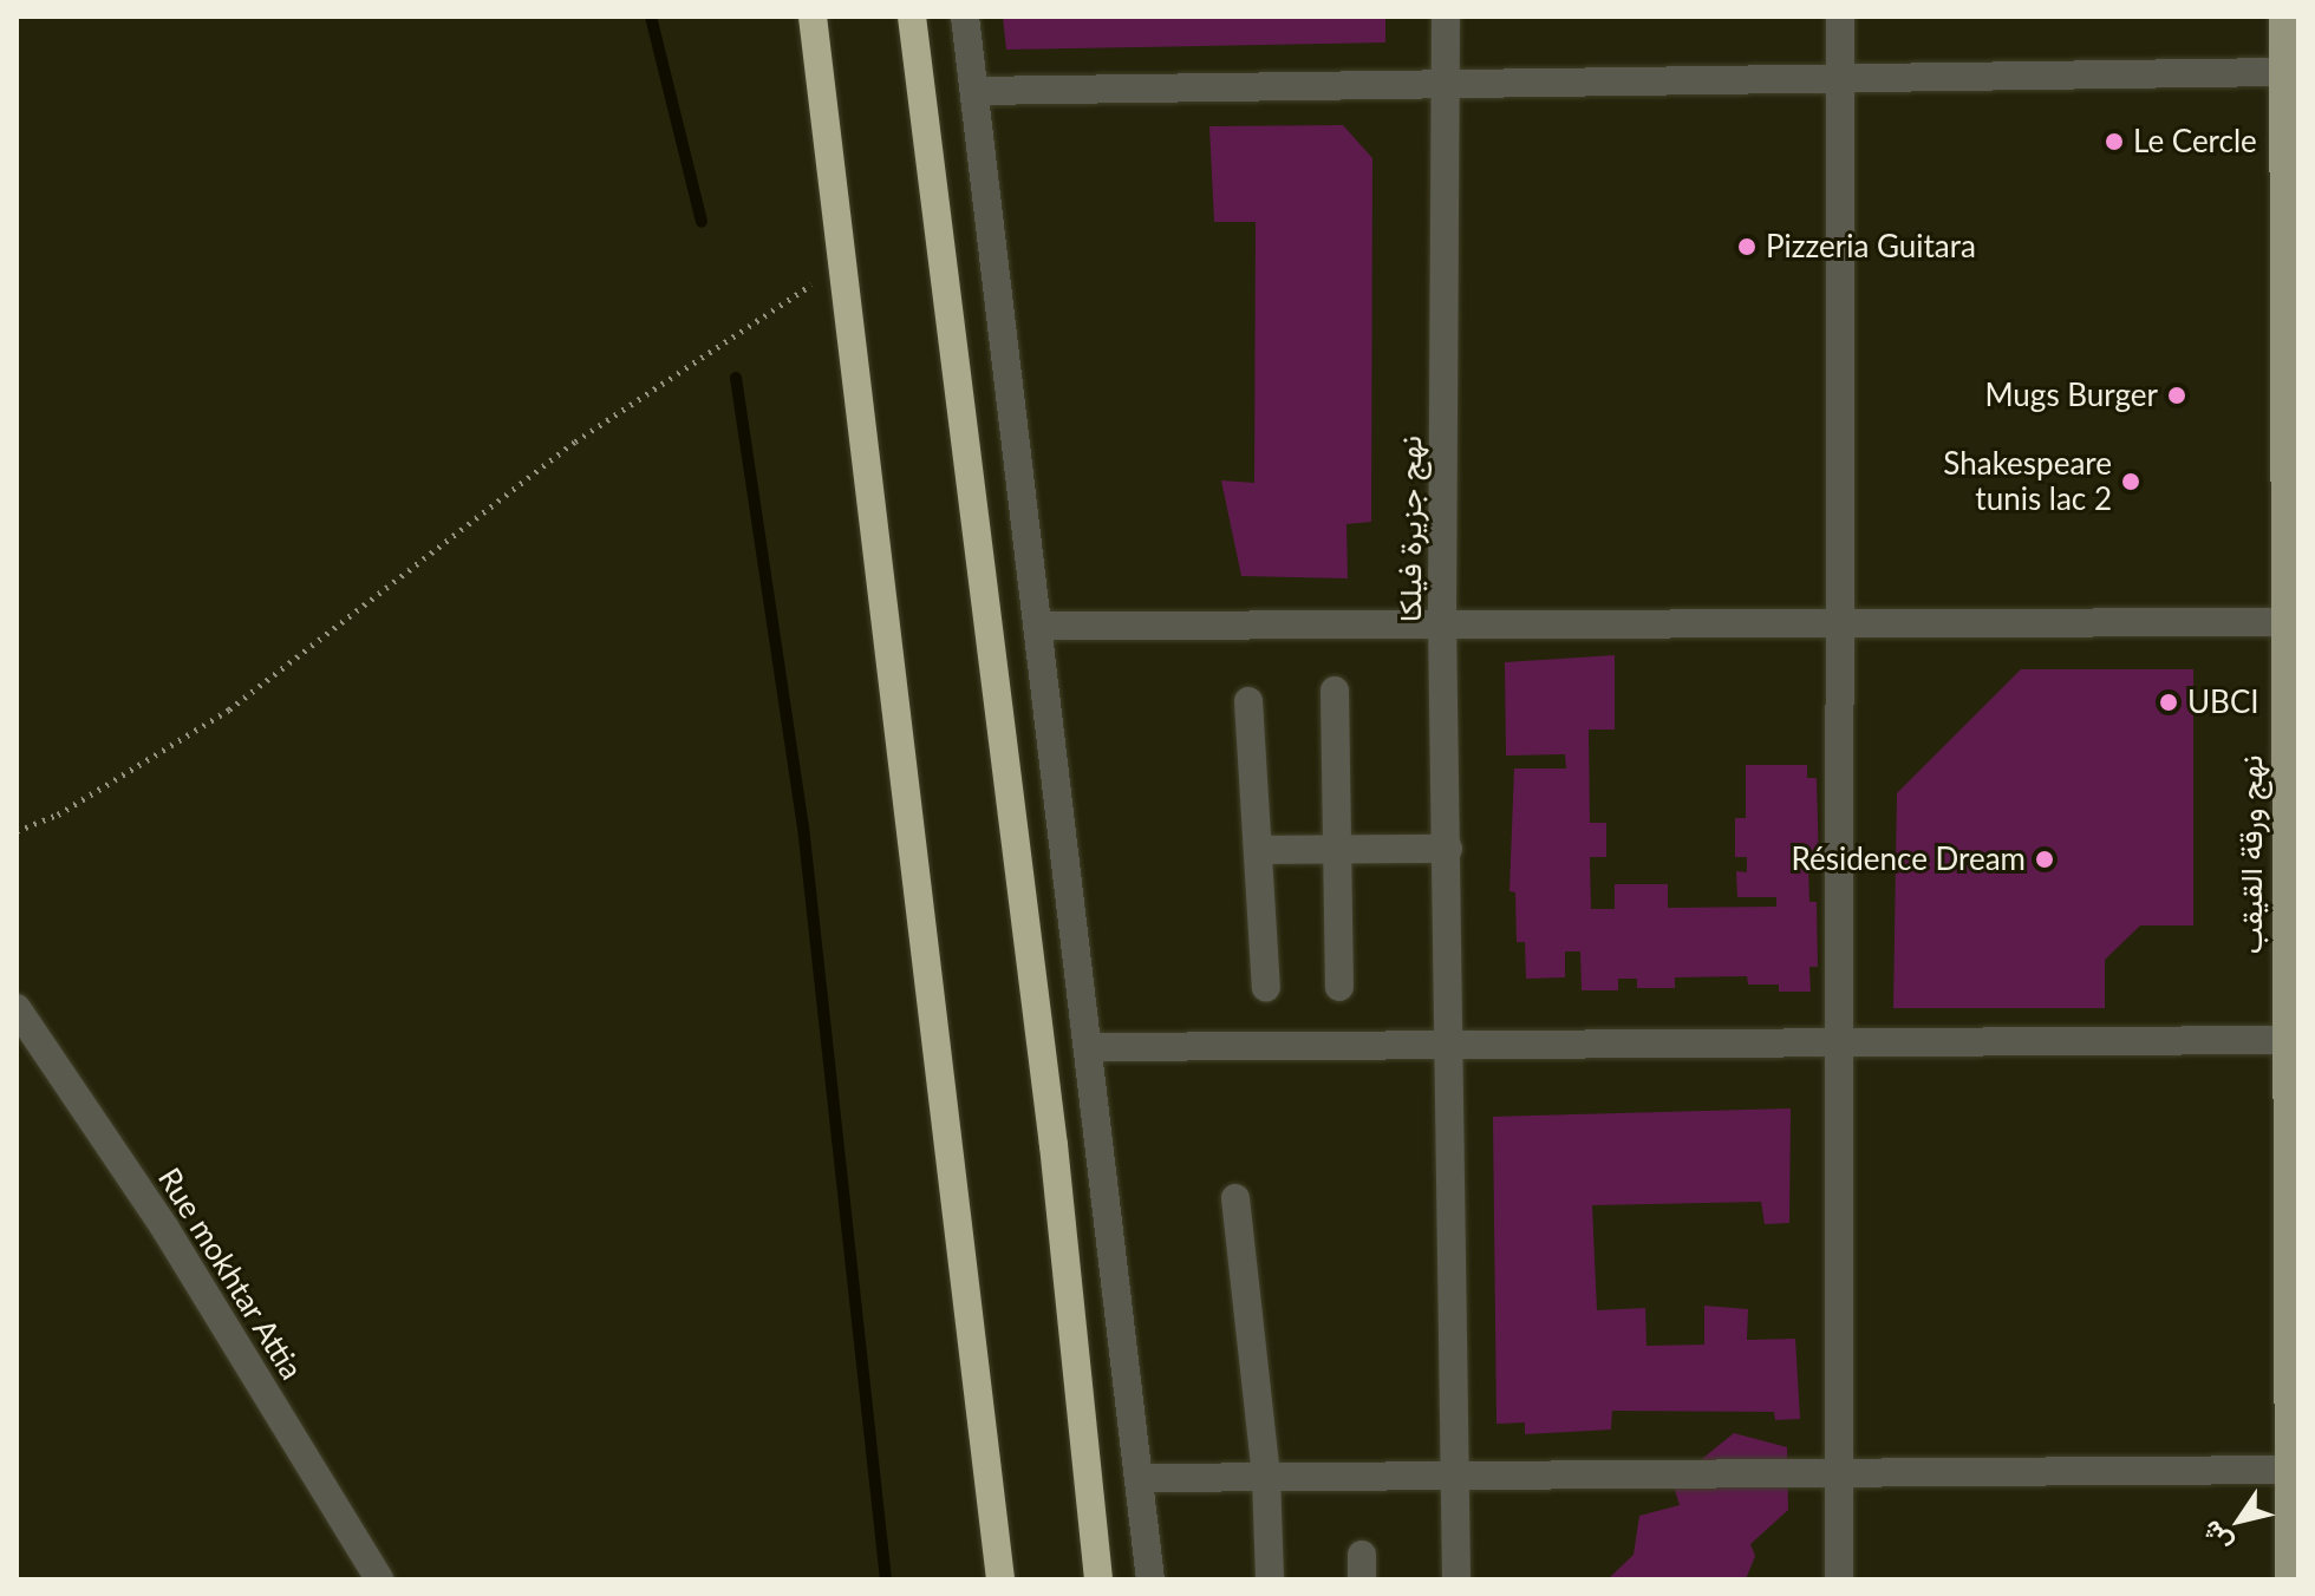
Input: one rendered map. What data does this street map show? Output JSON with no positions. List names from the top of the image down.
{
  "streets": {
    "main road": ["نهج ورقة القيقب"],
    "street": ["نهج جزيرة فيلكا", "Rue mokhtar Attia"]
  },
  "places": [
    "Le Cercle",
    "Pizzeria Guitara",
    "Mugs Burger",
    "Shakespeare tunis lac 2",
    "UBCI",
    "Résidence Dream"
  ],
  "north": "bottom left"
}
